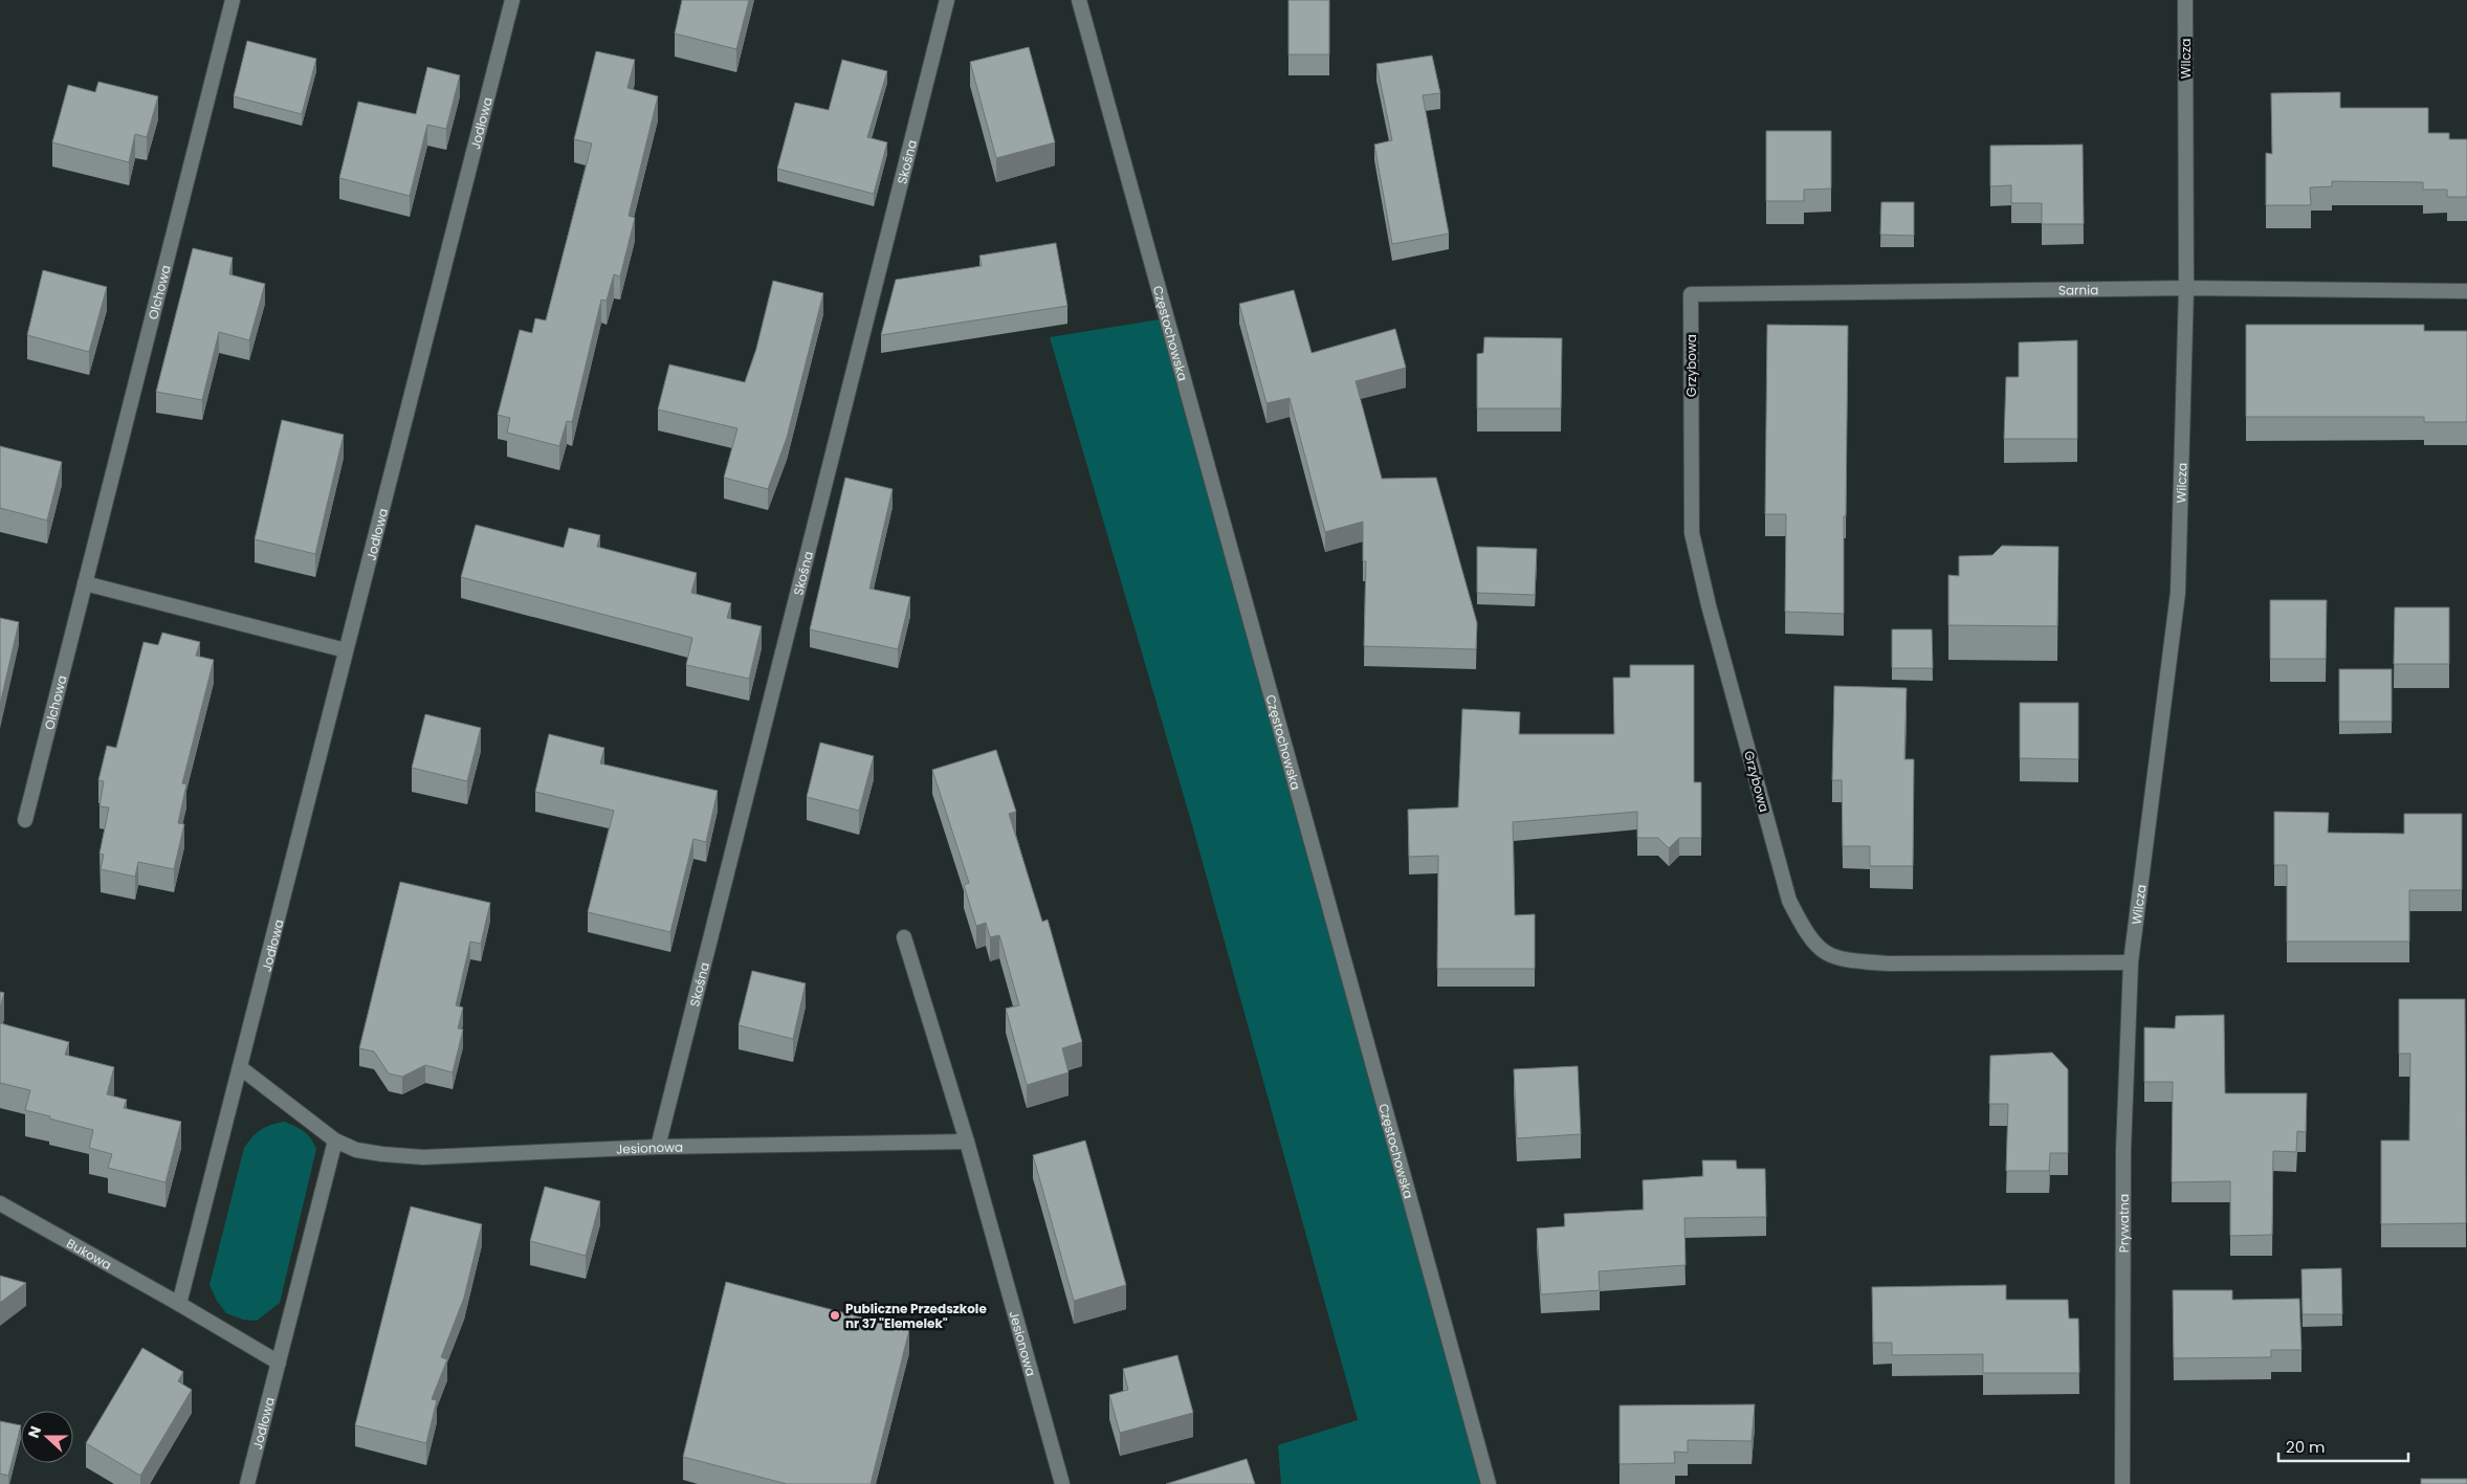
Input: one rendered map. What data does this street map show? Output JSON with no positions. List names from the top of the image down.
{
  "streets": {
    "street": [
      "Wilcza",
      "Jodłowa",
      "Skośna",
      "Sarnia",
      "Olchowa",
      "Częstochowska",
      "Grzybowa",
      "Jesionowa",
      "Prywatna",
      "Bukowa"
    ]
  },
  "crossings": [
    ["Wilcza", "Sarnia"],
    ["Wilcza", "Grzybowa"],
    ["Wilcza", "Prywatna"],
    ["Jodłowa", "Jesionowa"],
    ["Jodłowa", "Bukowa"],
    ["Skośna", "Jesionowa"],
    ["Sarnia", "Grzybowa"],
    ["Grzybowa", "Prywatna"]
  ],
  "places": ["Publiczne Przedszkole nr 37 \"Elemelek\""],
  "scale_bar": "20 m",
  "north": "left"
}
